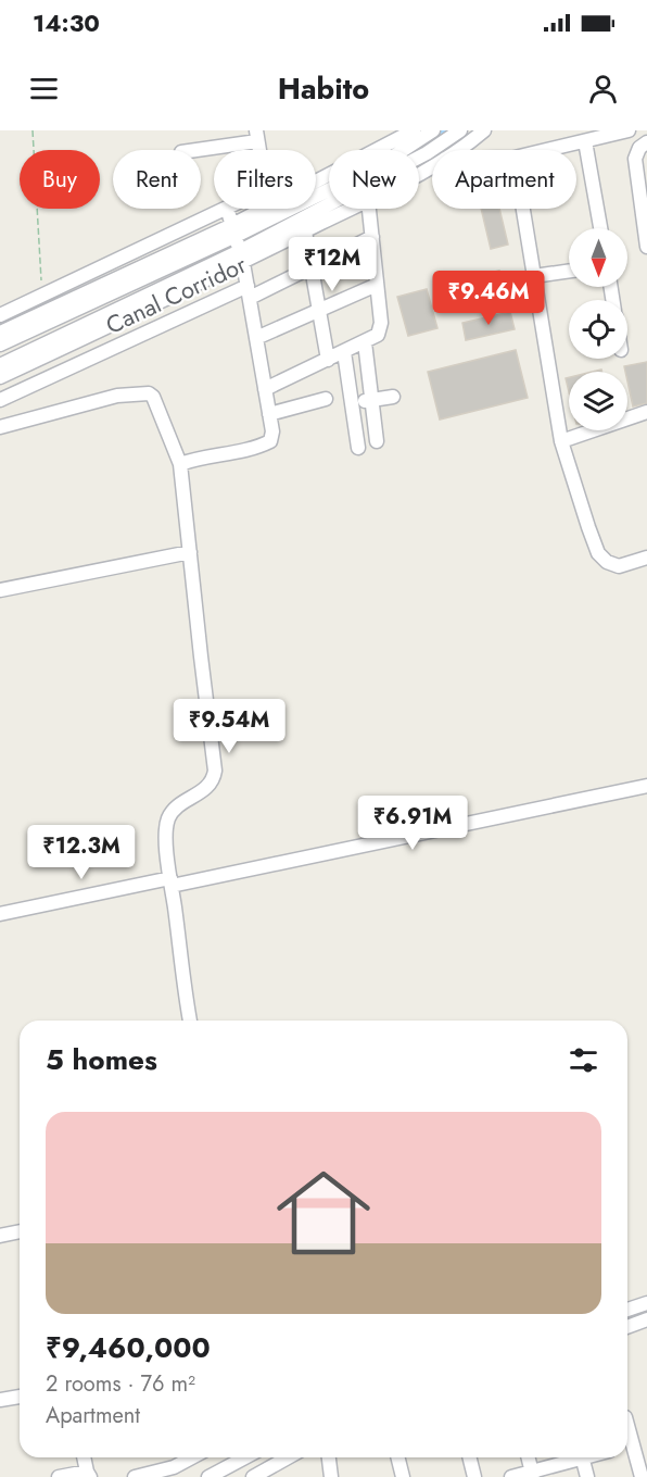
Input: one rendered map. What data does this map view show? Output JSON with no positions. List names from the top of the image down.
{
  "streets": {
    "street": ["Canal Corridor"]
  },
  "north": "bottom",
  "page": {
    "status": "14:30",
    "header": "Habito",
    "chip": [
      "Buy",
      "Rent",
      "Filters",
      "New",
      "Apartment"
    ],
    "price": [
      "₹12M",
      "₹9.46M",
      "₹9.54M",
      "₹6.91M",
      "₹12.3M"
    ],
    "heading": "5 homes",
    "list": [
      {
        "name": "₹9,460,000",
        "note": "2 rooms · 76 m² · Apartment"
      }
    ]
  }
}
